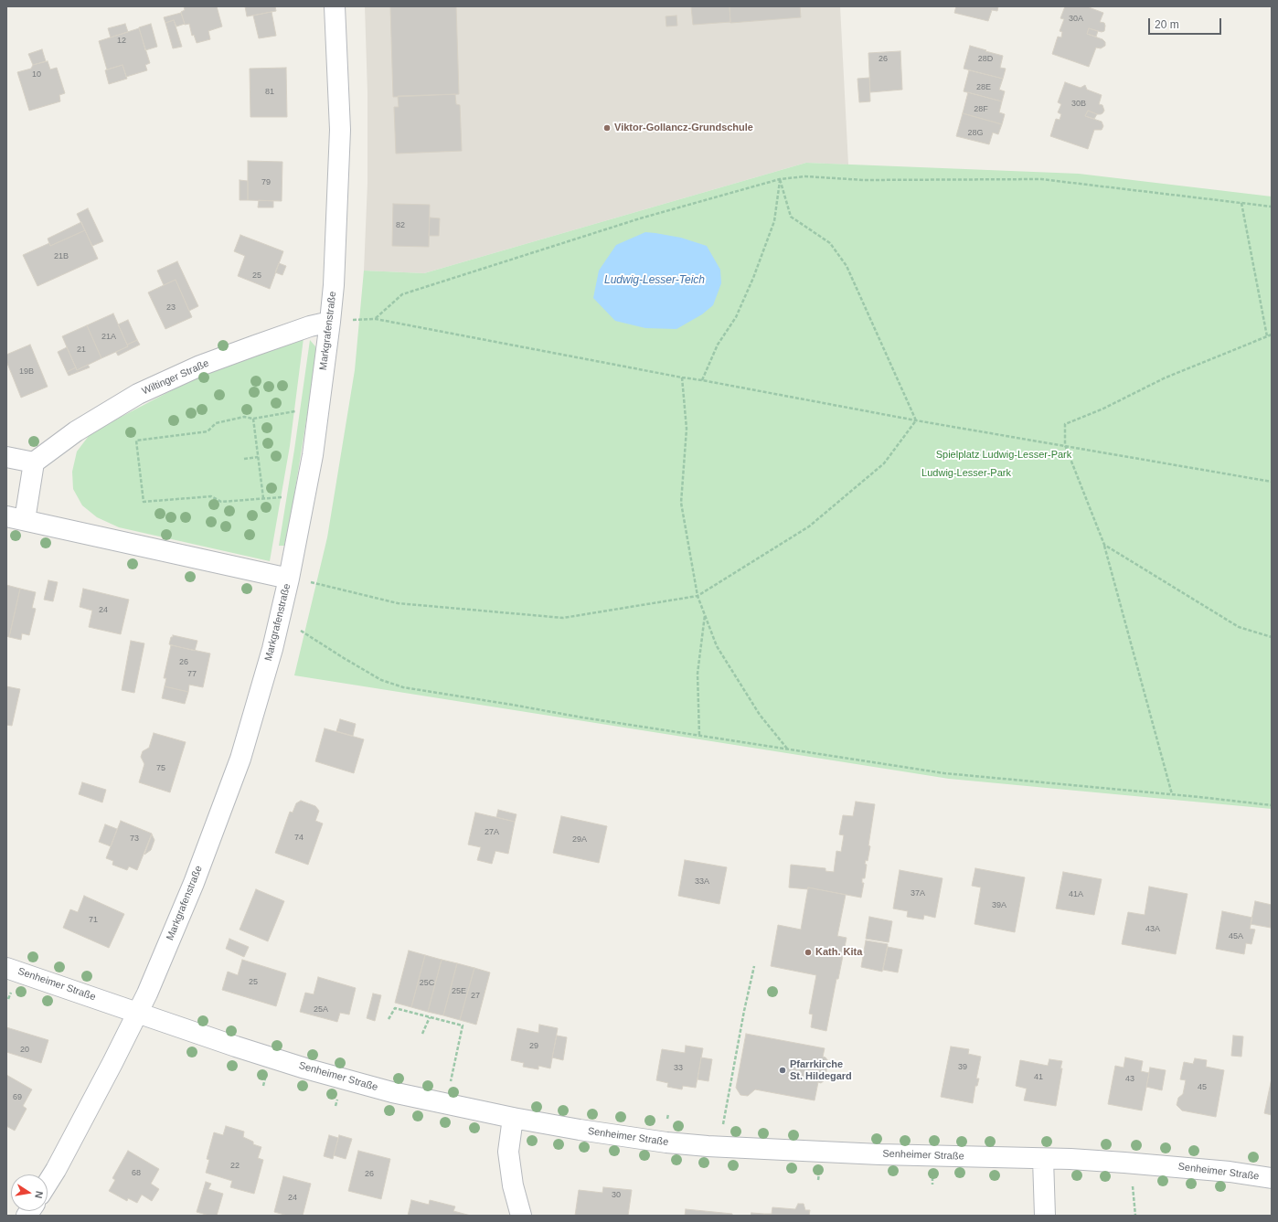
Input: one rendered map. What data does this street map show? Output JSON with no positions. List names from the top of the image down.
{
  "streets": {
    "street": ["Markgrafenstraße", "Wiltinger Straße", "Senheimer Straße"]
  },
  "crossings": [
    ["Markgrafenstraße", "Wiltinger Straße"],
    ["Markgrafenstraße", "Senheimer Straße"]
  ],
  "water": ["Ludwig-Lesser-Teich"],
  "parks": ["Spielplatz Ludwig-Lesser-Park", "Ludwig-Lesser-Park"],
  "places": ["Viktor-Gollancz-Grundschule", "Kath. Kita", "Pfarrkirche St. Hildegard"],
  "house_numbers": [
    "30A",
    "12",
    "26",
    "28D",
    "10",
    "28E",
    "81",
    "30B",
    "28F",
    "28G",
    "79",
    "82",
    "21B",
    "25",
    "23",
    "21A",
    "21",
    "19B",
    "24",
    "26",
    "77",
    "75",
    "27A",
    "74",
    "73",
    "29A",
    "33A",
    "37A",
    "41A",
    "39A",
    "71",
    "43A",
    "45A",
    "25",
    "25C",
    "25E",
    "27",
    "25A",
    "29",
    "20",
    "39",
    "33",
    "41",
    "43",
    "45",
    "69",
    "22",
    "68",
    "26",
    "30",
    "24"
  ],
  "scale_bar": "20 m",
  "north": "right"
}
